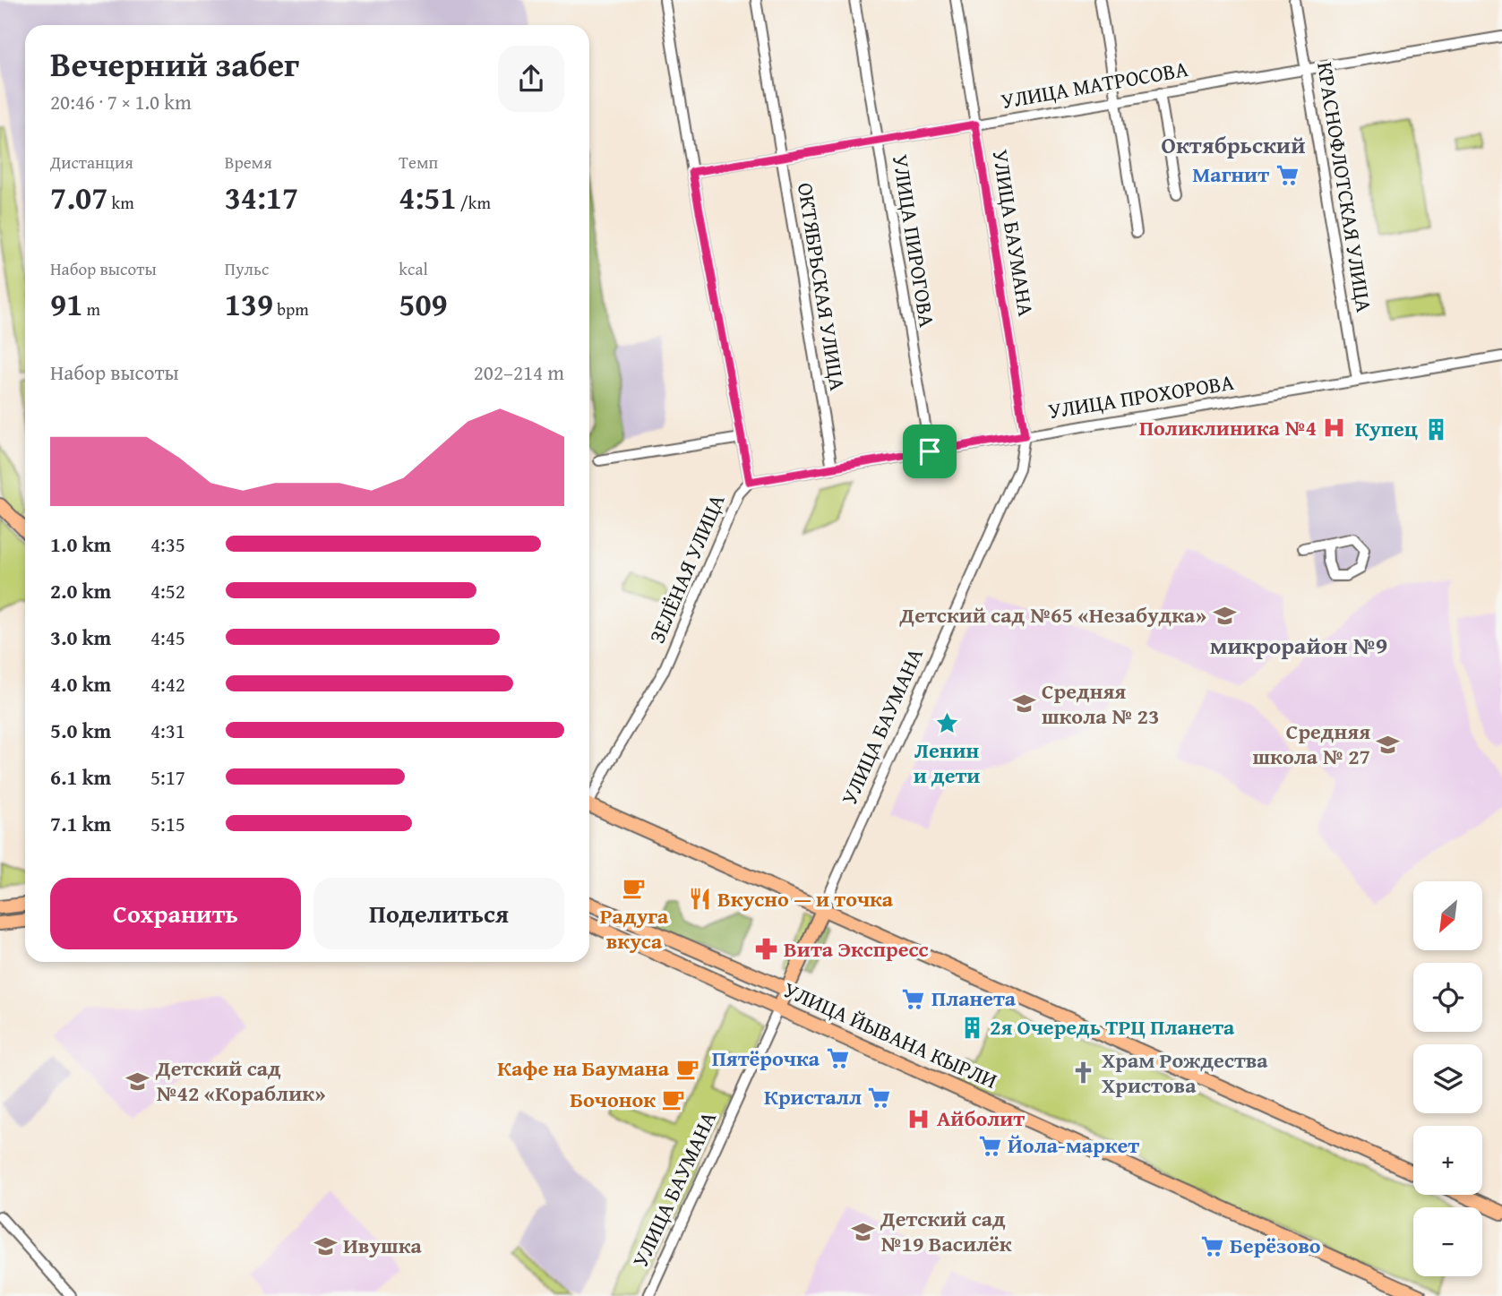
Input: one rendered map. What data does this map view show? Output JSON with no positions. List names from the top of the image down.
{
  "streets": {
    "main road": ["УЛИЦА БАУМАНА", "УЛИЦА ЙЫВАНА КЫРЛИ"],
    "street": [
      "УЛИЦА МАТРОСОВА",
      "КРАСНОФЛОТСКАЯ УЛИЦА",
      "УЛИЦА ПИРОГОВА",
      "ОКТЯБРЬСКАЯ УЛИЦА",
      "УЛИЦА ПРОХОРОВА",
      "ЗЕЛЁНАЯ УЛИЦА"
    ]
  },
  "crossings": [
    ["УЛИЦА МАТРОСОВА", "КРАСНОФЛОТСКАЯ УЛИЦА"],
    ["УЛИЦА МАТРОСОВА", "УЛИЦА БАУМАНА"],
    ["УЛИЦА МАТРОСОВА", "УЛИЦА ПИРОГОВА"],
    ["УЛИЦА МАТРОСОВА", "ОКТЯБРЬСКАЯ УЛИЦА"],
    ["УЛИЦА МАТРОСОВА", "ЗЕЛЁНАЯ УЛИЦА"],
    ["КРАСНОФЛОТСКАЯ УЛИЦА", "УЛИЦА ПРОХОРОВА"],
    ["УЛИЦА БАУМАНА", "УЛИЦА ПРОХОРОВА"],
    ["УЛИЦА БАУМАНА", "УЛИЦА ЙЫВАНА КЫРЛИ"],
    ["УЛИЦА ПИРОГОВА", "УЛИЦА ПРОХОРОВА"],
    ["ОКТЯБРЬСКАЯ УЛИЦА", "УЛИЦА ПРОХОРОВА"],
    ["УЛИЦА ПРОХОРОВА", "ЗЕЛЁНАЯ УЛИЦА"]
  ],
  "districts": ["Октябрьский", "микрорайон №9"],
  "places": {
    "supermarket": [
      "Магнит",
      "Планета",
      "Пятёрочка",
      "Кристалл",
      "Йола-маркет",
      "Берёзово"
    ],
    "hospital": ["Поликлиника №4", "Айболит"],
    "building": ["Купец", "2я Очередь ТРЦ Планета"],
    "school or university": [
      "Детский сад №65 «Незабудка»",
      "Средняя школа № 23",
      "Средняя школа № 27",
      "Детский сад №42 «Кораблик»",
      "Детский сад №19 Василёк",
      "Ивушка"
    ],
    "place": ["Ленин и дети"],
    "cafe": ["Радуга вкуса", "Кафе на Баумана", "Бочонок"],
    "restaurant": ["Вкусно — и точка"],
    "pharmacy": ["Вита Экспресс"],
    "church": ["Храм Рождества Христова"]
  },
  "north": "bottom left",
  "page": {
    "heading": ["Вечерний забег", "20:46 · 7 × 1.0 km"],
    "stats": [
      ["Дистанция", "7.07 km"],
      ["Время", "34:17"],
      ["Темп", "4:51 /km"],
      ["Набор высоты", "91 m"],
      ["Пульс", "139 bpm"],
      ["kcal", "509"]
    ],
    "chart": ["Набор высоты", "202–214 m"],
    "list": [
      {
        "name": "1.0 km",
        "note": "4:35"
      },
      {
        "name": "2.0 km",
        "note": "4:52"
      },
      {
        "name": "3.0 km",
        "note": "4:45"
      },
      {
        "name": "4.0 km",
        "note": "4:42"
      },
      {
        "name": "5.0 km",
        "note": "4:31"
      },
      {
        "name": "6.1 km",
        "note": "5:17"
      },
      {
        "name": "7.1 km",
        "note": "5:15"
      }
    ],
    "buttons": ["Сохранить", "Поделиться"],
    "map_buttons": ["+", "−"]
  }
}
